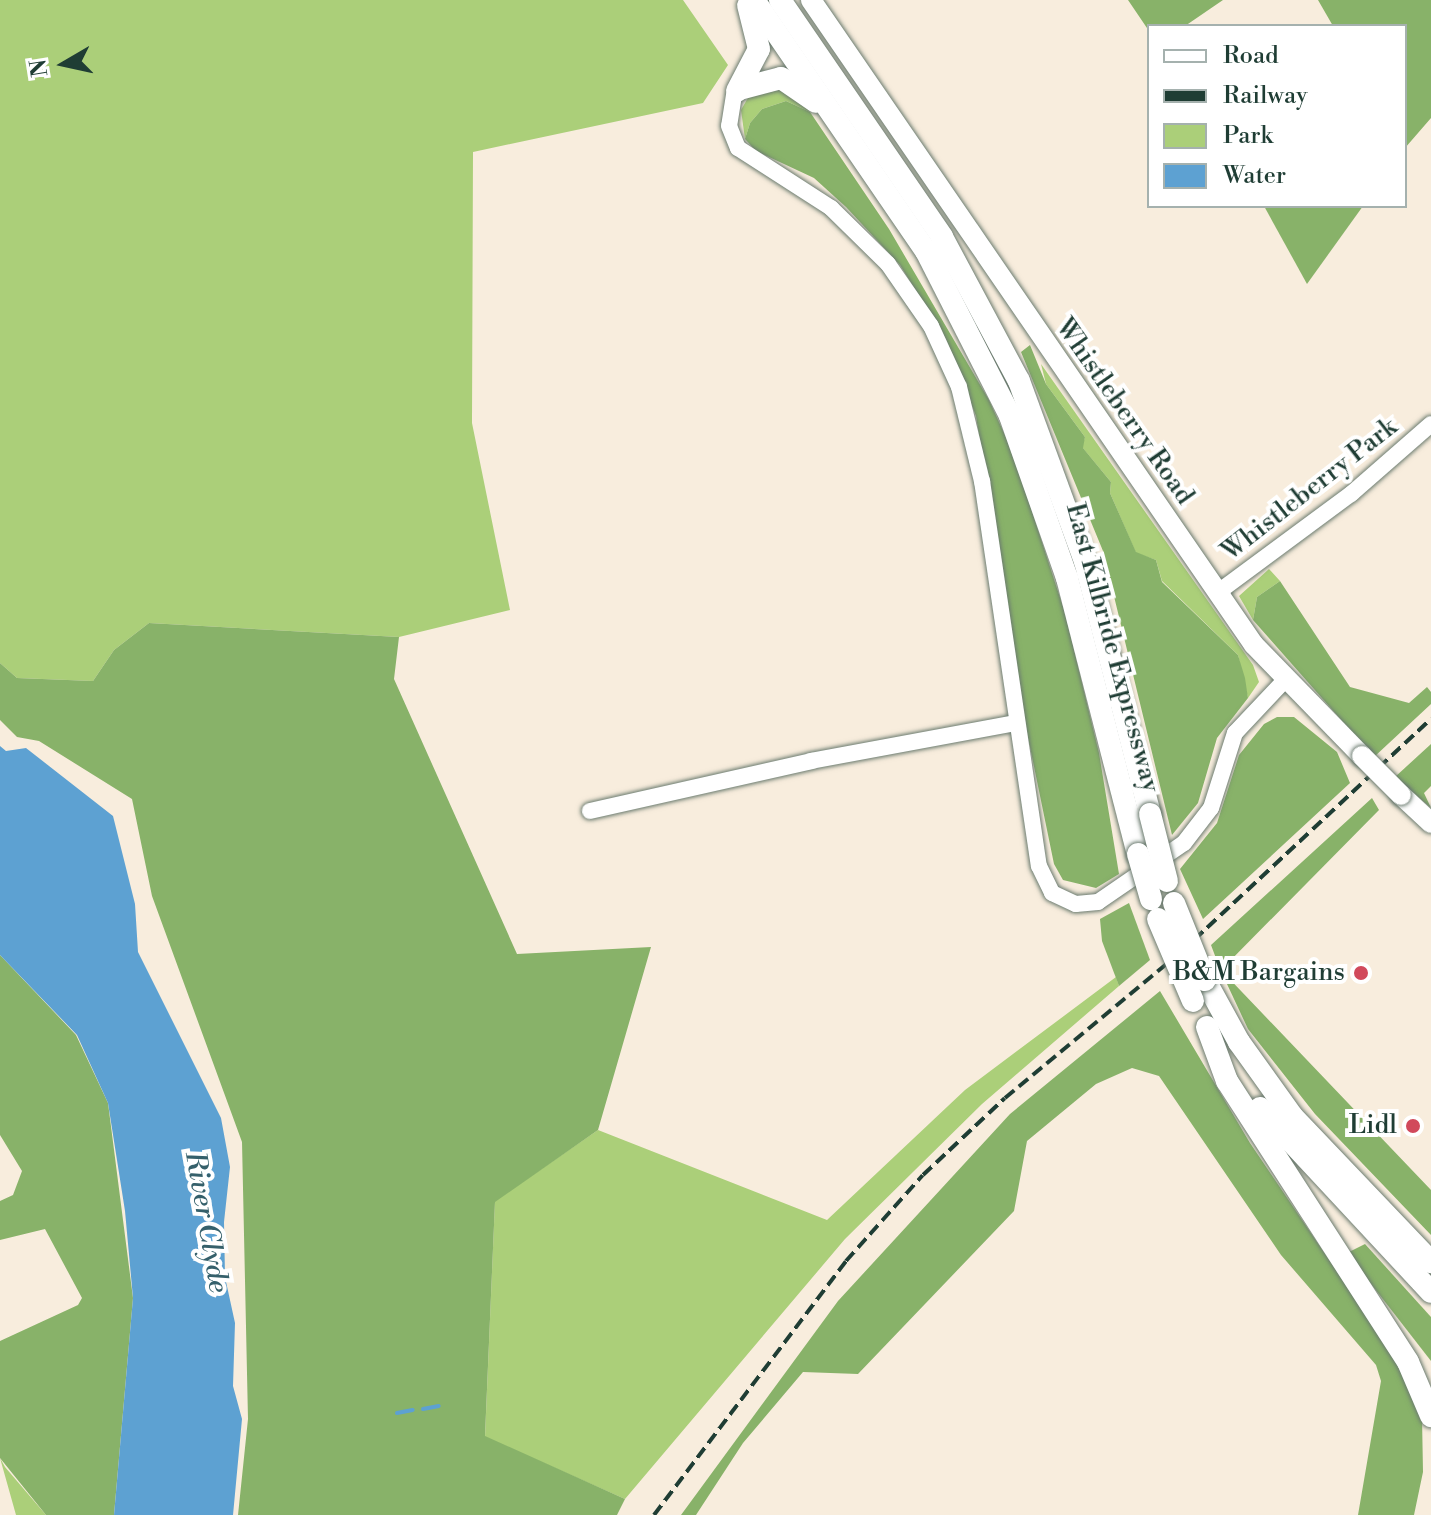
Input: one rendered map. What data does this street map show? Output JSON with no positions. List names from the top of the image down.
{
  "streets": {
    "highway": ["East Kilbride Expressway"],
    "main road": ["Whistleberry Road"],
    "street": ["Whistleberry Park"]
  },
  "crossings": [
    ["Whistleberry Road", "Whistleberry Park"]
  ],
  "water": ["River Clyde"],
  "places": ["B&M Bargains", "Lidl"],
  "legend": [
    "Road",
    "Railway",
    "Park",
    "Water"
  ],
  "north": "left"
}
